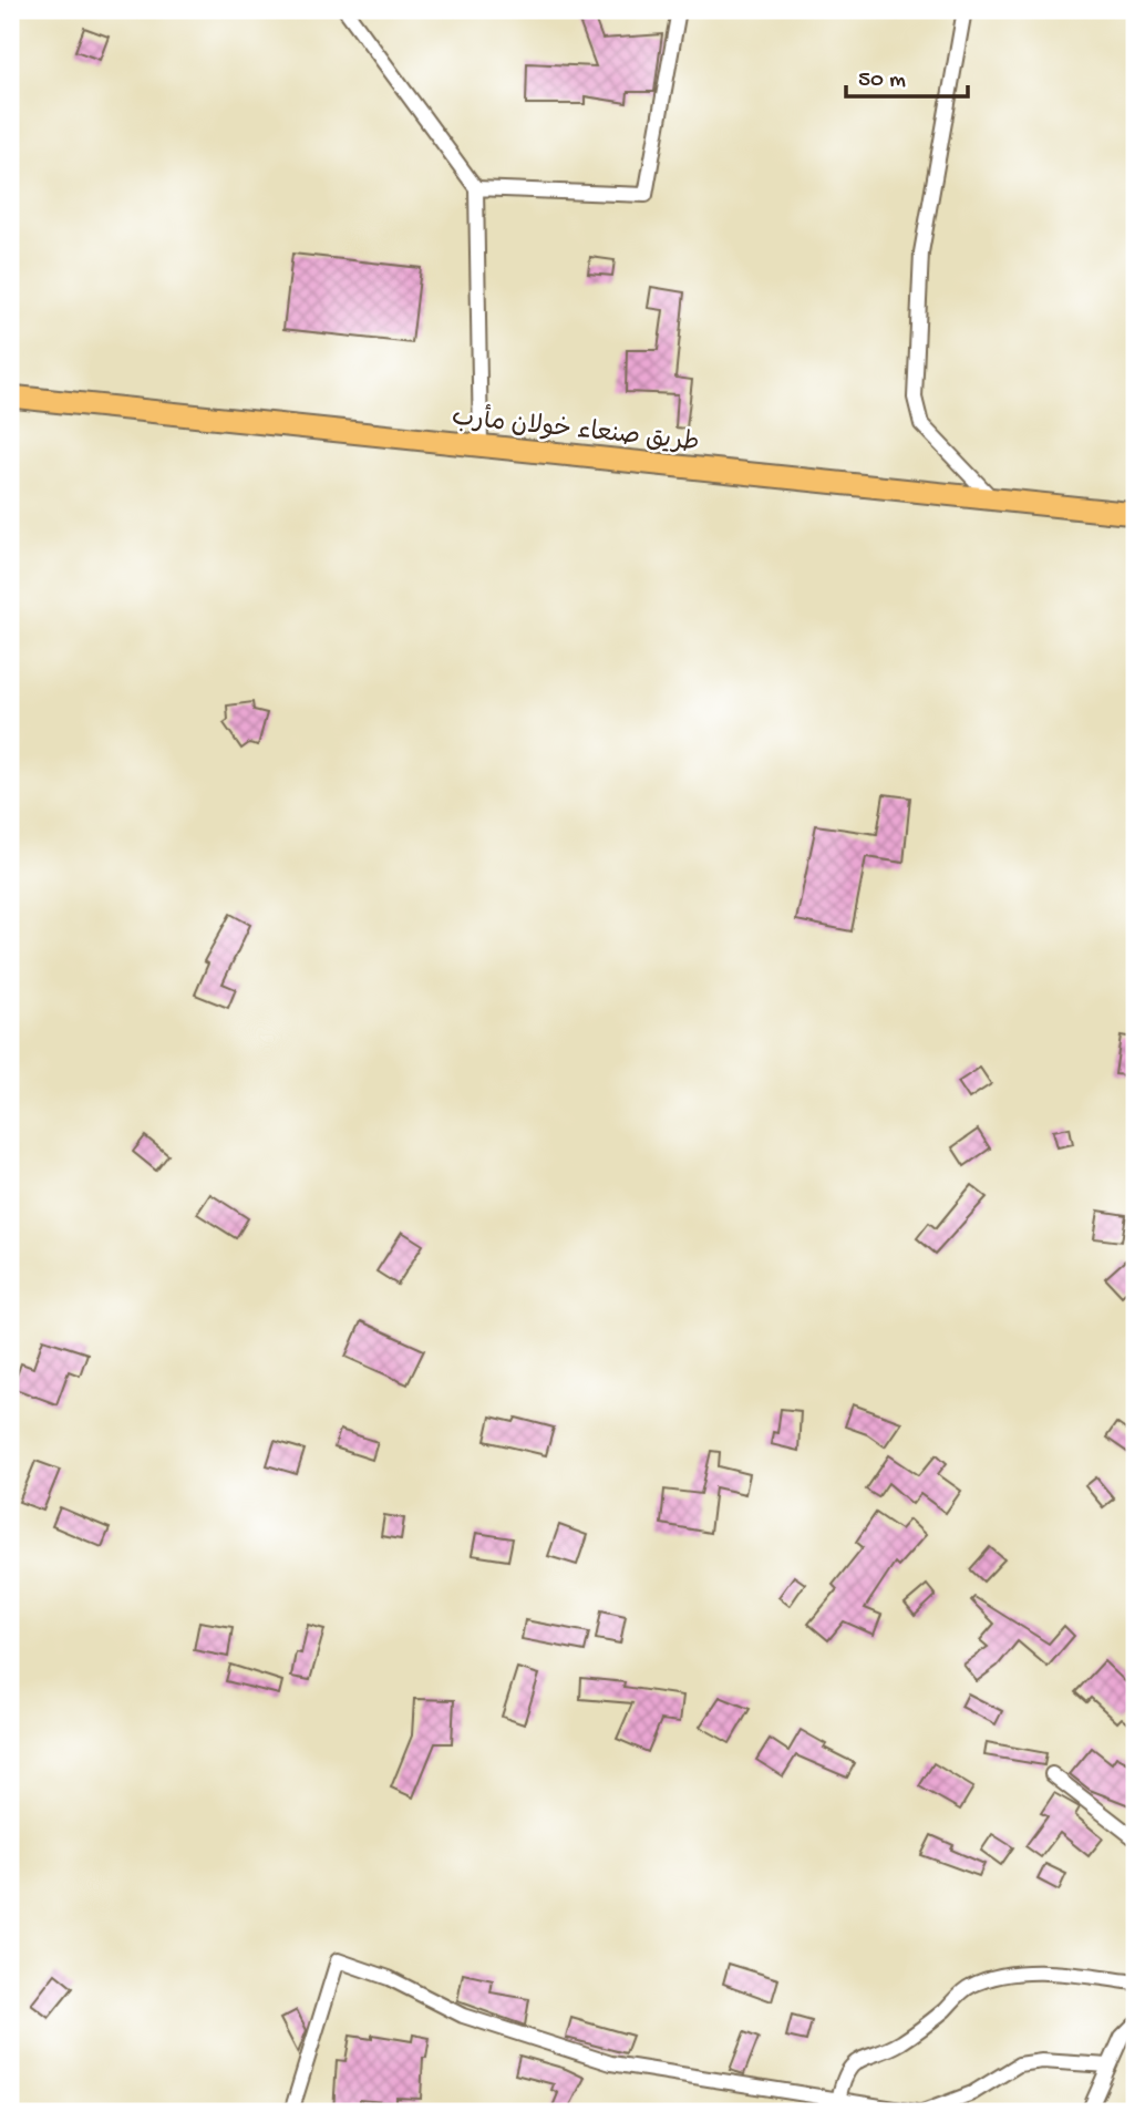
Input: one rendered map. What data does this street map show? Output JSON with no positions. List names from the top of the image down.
{
  "streets": {
    "main road": ["طريق صنعاء خولان مأرب"]
  },
  "scale_bar": "50 m"
}
